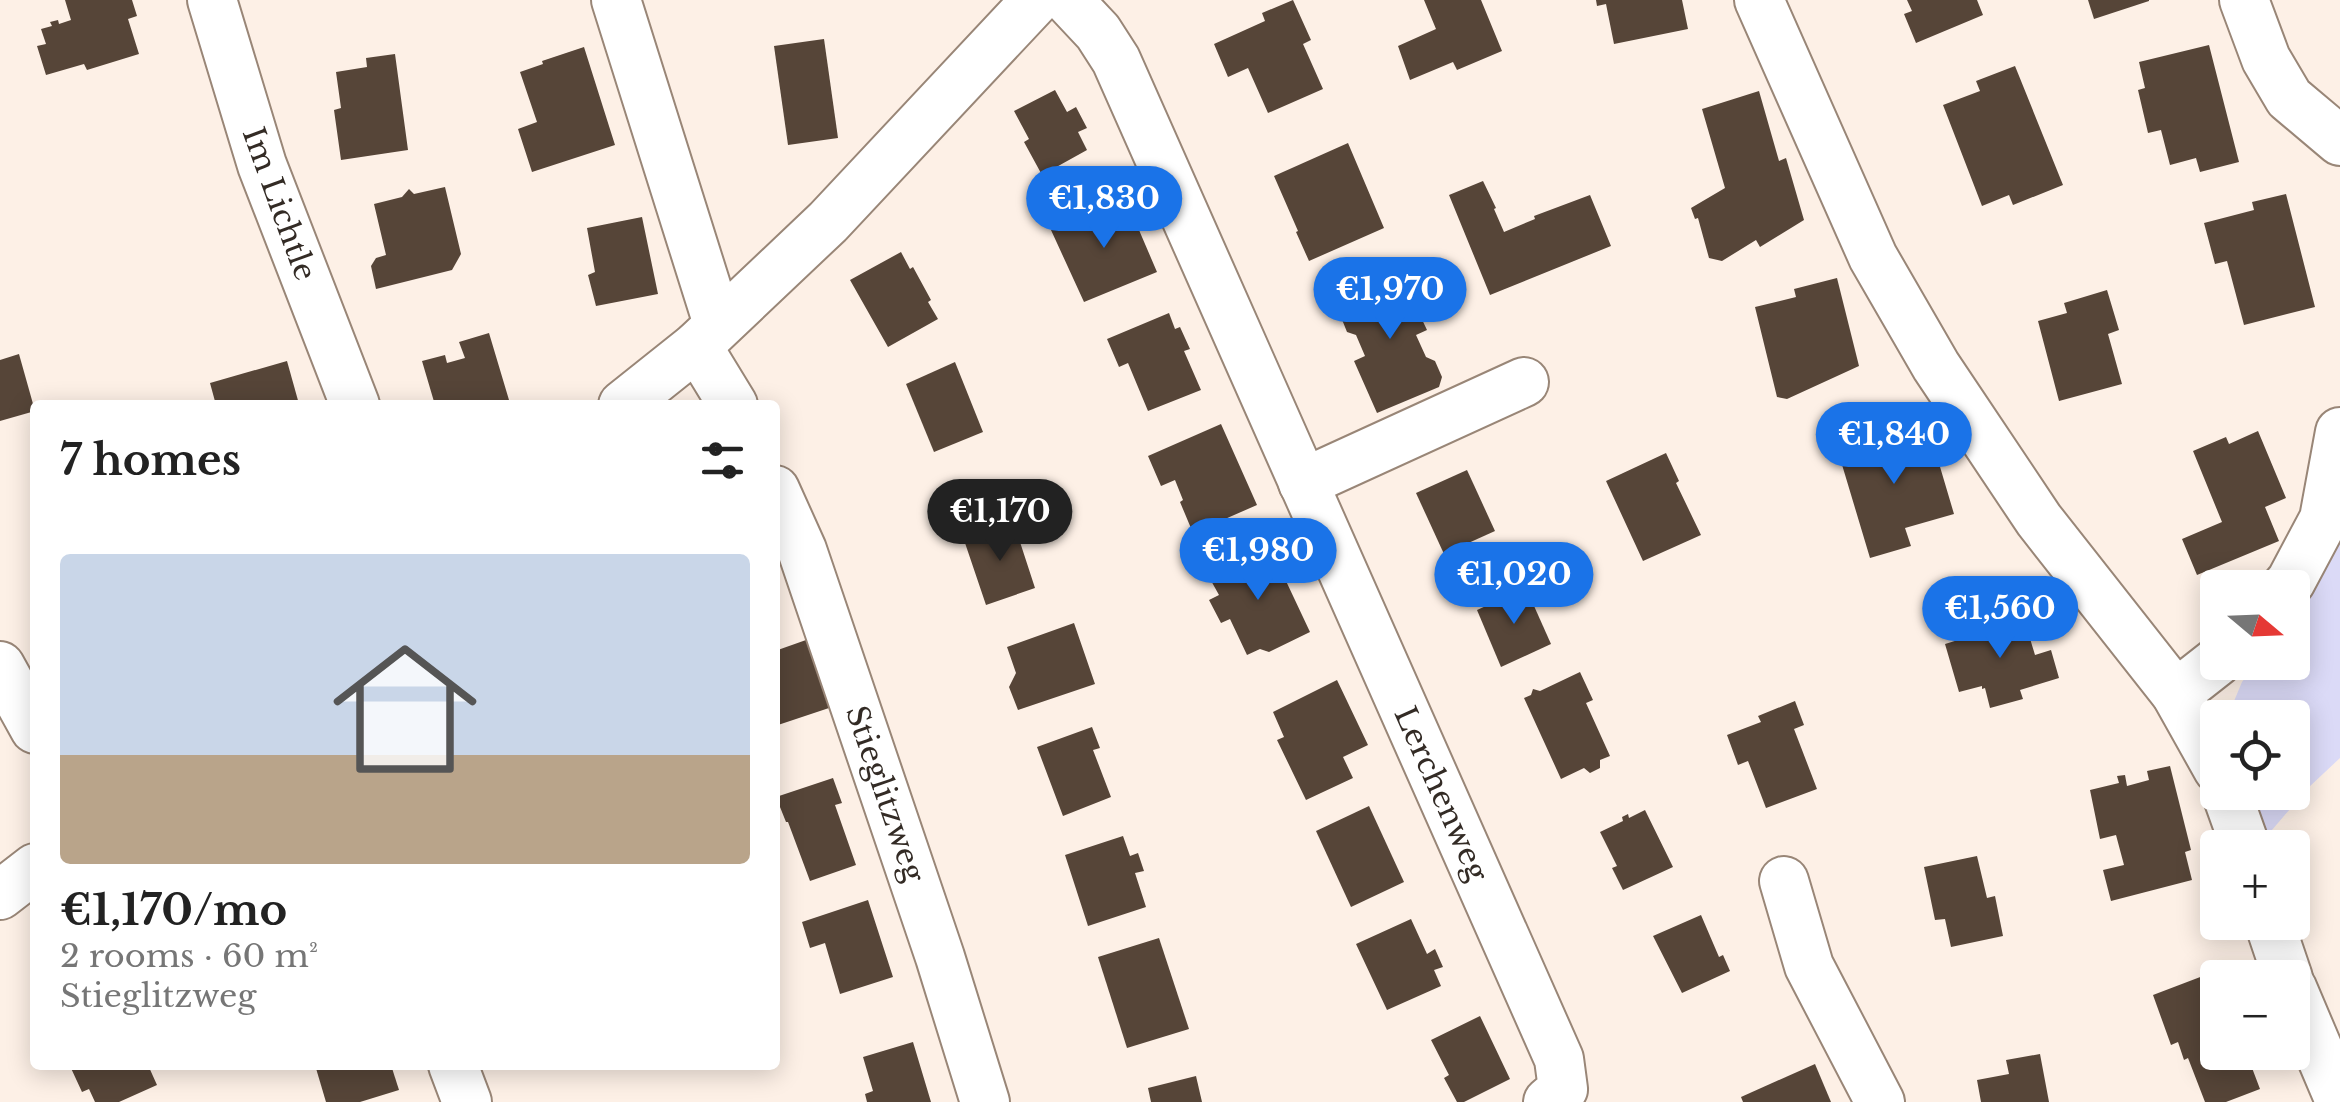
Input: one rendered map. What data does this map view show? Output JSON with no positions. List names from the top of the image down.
{
  "streets": {
    "street": ["Im Lichtle", "Stieglitzweg", "Lerchenweg"]
  },
  "north": "right",
  "page": {
    "price": [
      "€1,830",
      "€1,970",
      "€1,840",
      "€1,170",
      "€1,980",
      "€1,020",
      "€1,560"
    ],
    "heading": "7 homes",
    "list": [
      {
        "name": "€1,170/mo",
        "note": "2 rooms · 60 m² · Stieglitzweg"
      }
    ],
    "map_buttons": ["+", "−"]
  }
}
